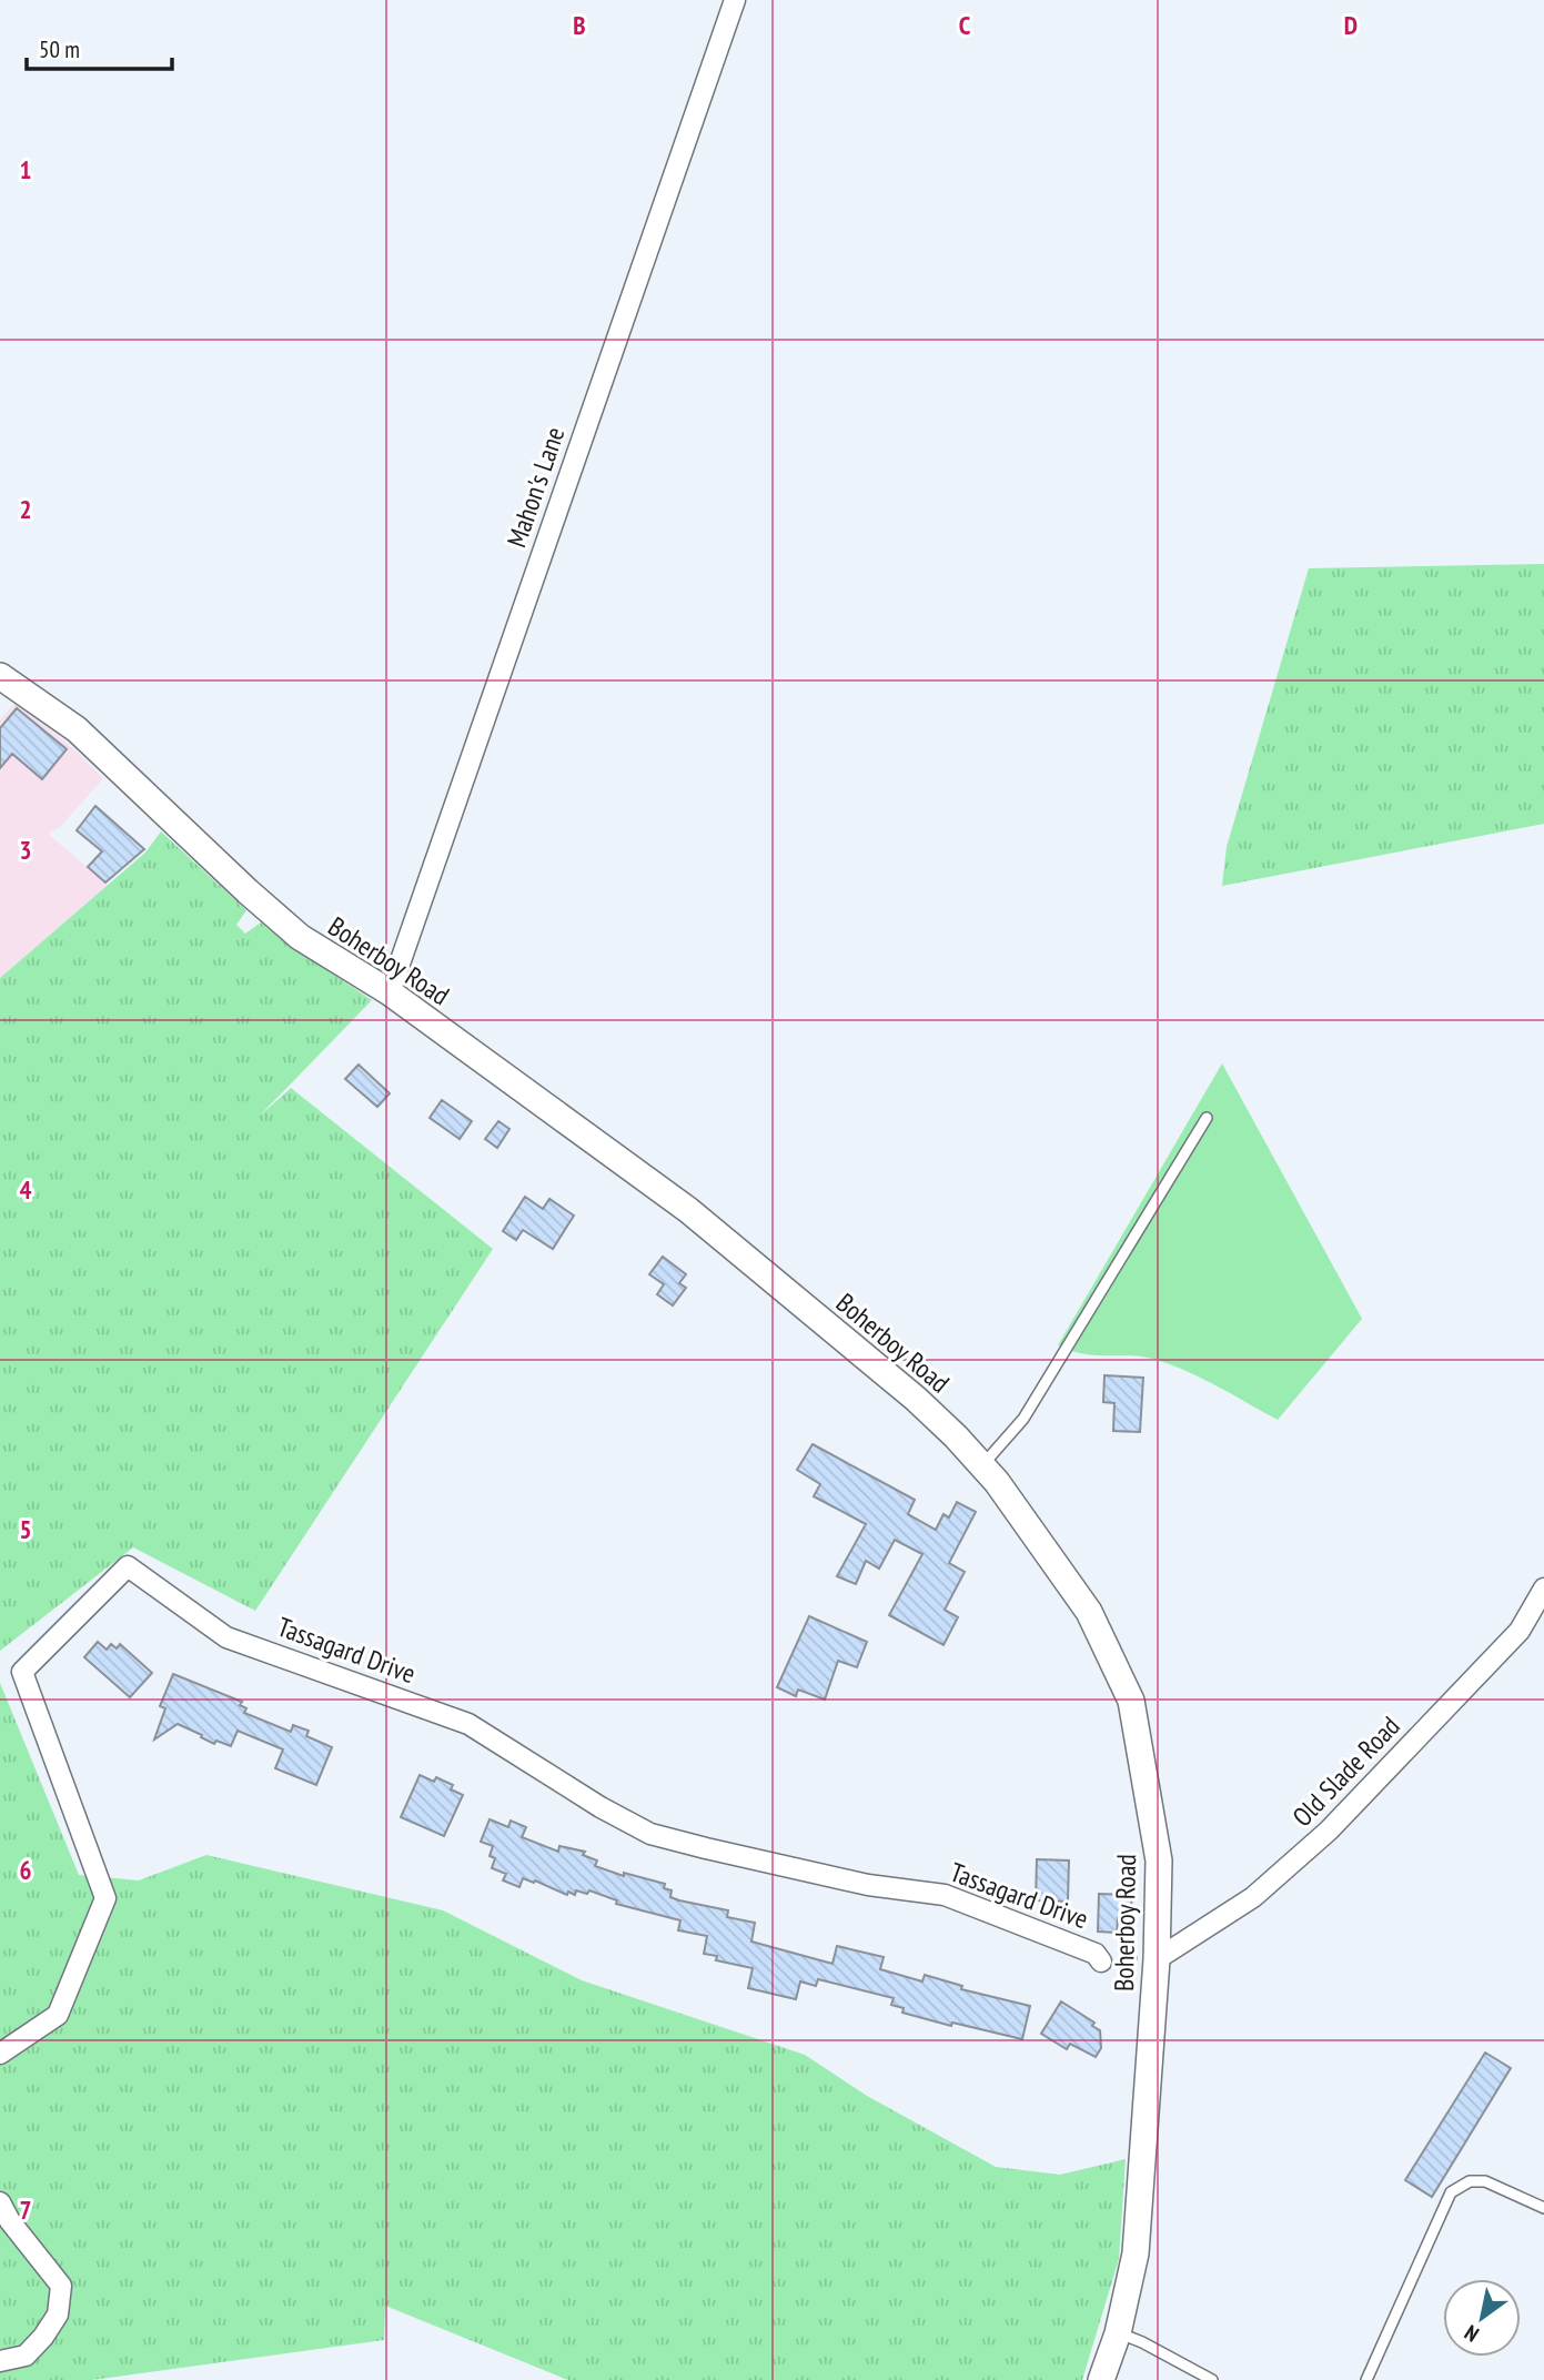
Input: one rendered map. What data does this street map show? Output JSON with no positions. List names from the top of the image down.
{
  "streets": {
    "street": [
      "Mahon's Lane",
      "Boherboy Road",
      "Tassagard Drive",
      "Old Slade Road"
    ]
  },
  "crossings": [
    ["Mahon's Lane", "Boherboy Road"],
    ["Boherboy Road", "Old Slade Road"]
  ],
  "scale_bar": "50 m",
  "north": "bottom left",
  "grid": {
    "columns": ["B", "C", "D"],
    "rows": [
      "1",
      "2",
      "3",
      "4",
      "5",
      "6",
      "7"
    ]
  }
}
